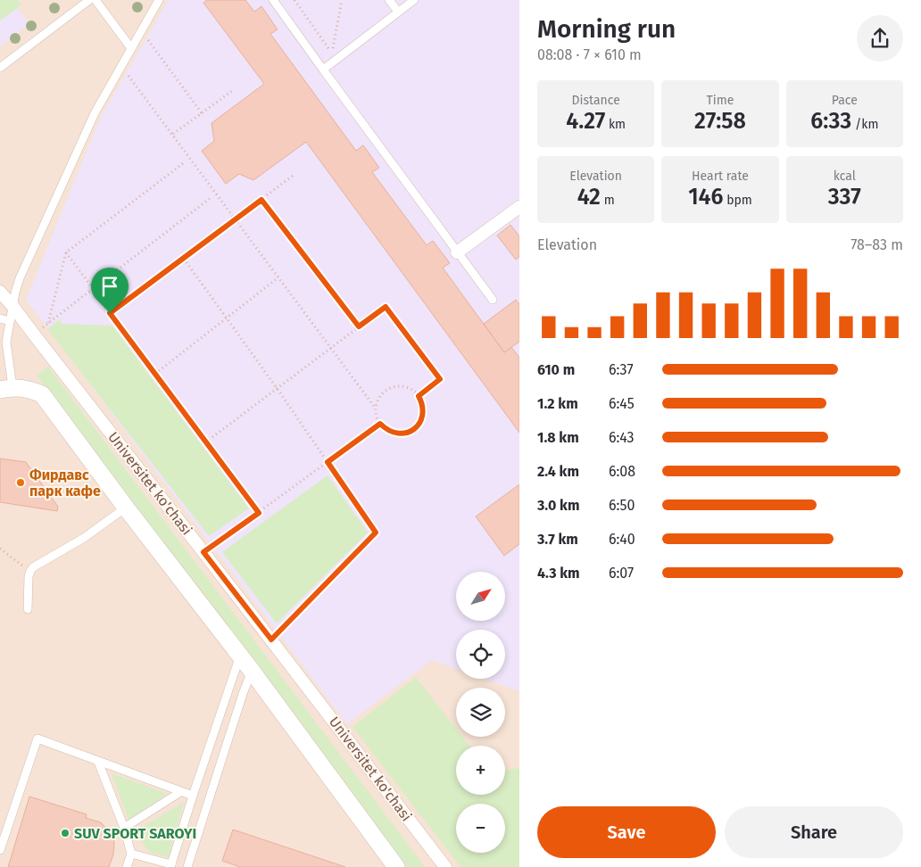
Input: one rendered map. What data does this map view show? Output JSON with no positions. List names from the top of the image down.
{
  "streets": {
    "street": ["Universitet ko'chasi"]
  },
  "places": ["Фирдавс парк кафе", "SUV SPORT SAROYI"],
  "north": "top right",
  "page": {
    "heading": ["Morning run", "08:08 · 7 × 610 m"],
    "stats": [
      ["Distance", "4.27 km"],
      ["Time", "27:58"],
      ["Pace", "6:33 /km"],
      ["Elevation", "42 m"],
      ["Heart rate", "146 bpm"],
      ["kcal", "337"]
    ],
    "chart": ["Elevation", "78–83 m"],
    "list": [
      {
        "name": "610 m",
        "note": "6:37"
      },
      {
        "name": "1.2 km",
        "note": "6:45"
      },
      {
        "name": "1.8 km",
        "note": "6:43"
      },
      {
        "name": "2.4 km",
        "note": "6:08"
      },
      {
        "name": "3.0 km",
        "note": "6:50"
      },
      {
        "name": "3.7 km",
        "note": "6:40"
      },
      {
        "name": "4.3 km",
        "note": "6:07"
      }
    ],
    "map_buttons": ["+", "−"],
    "buttons": ["Save", "Share"]
  }
}
